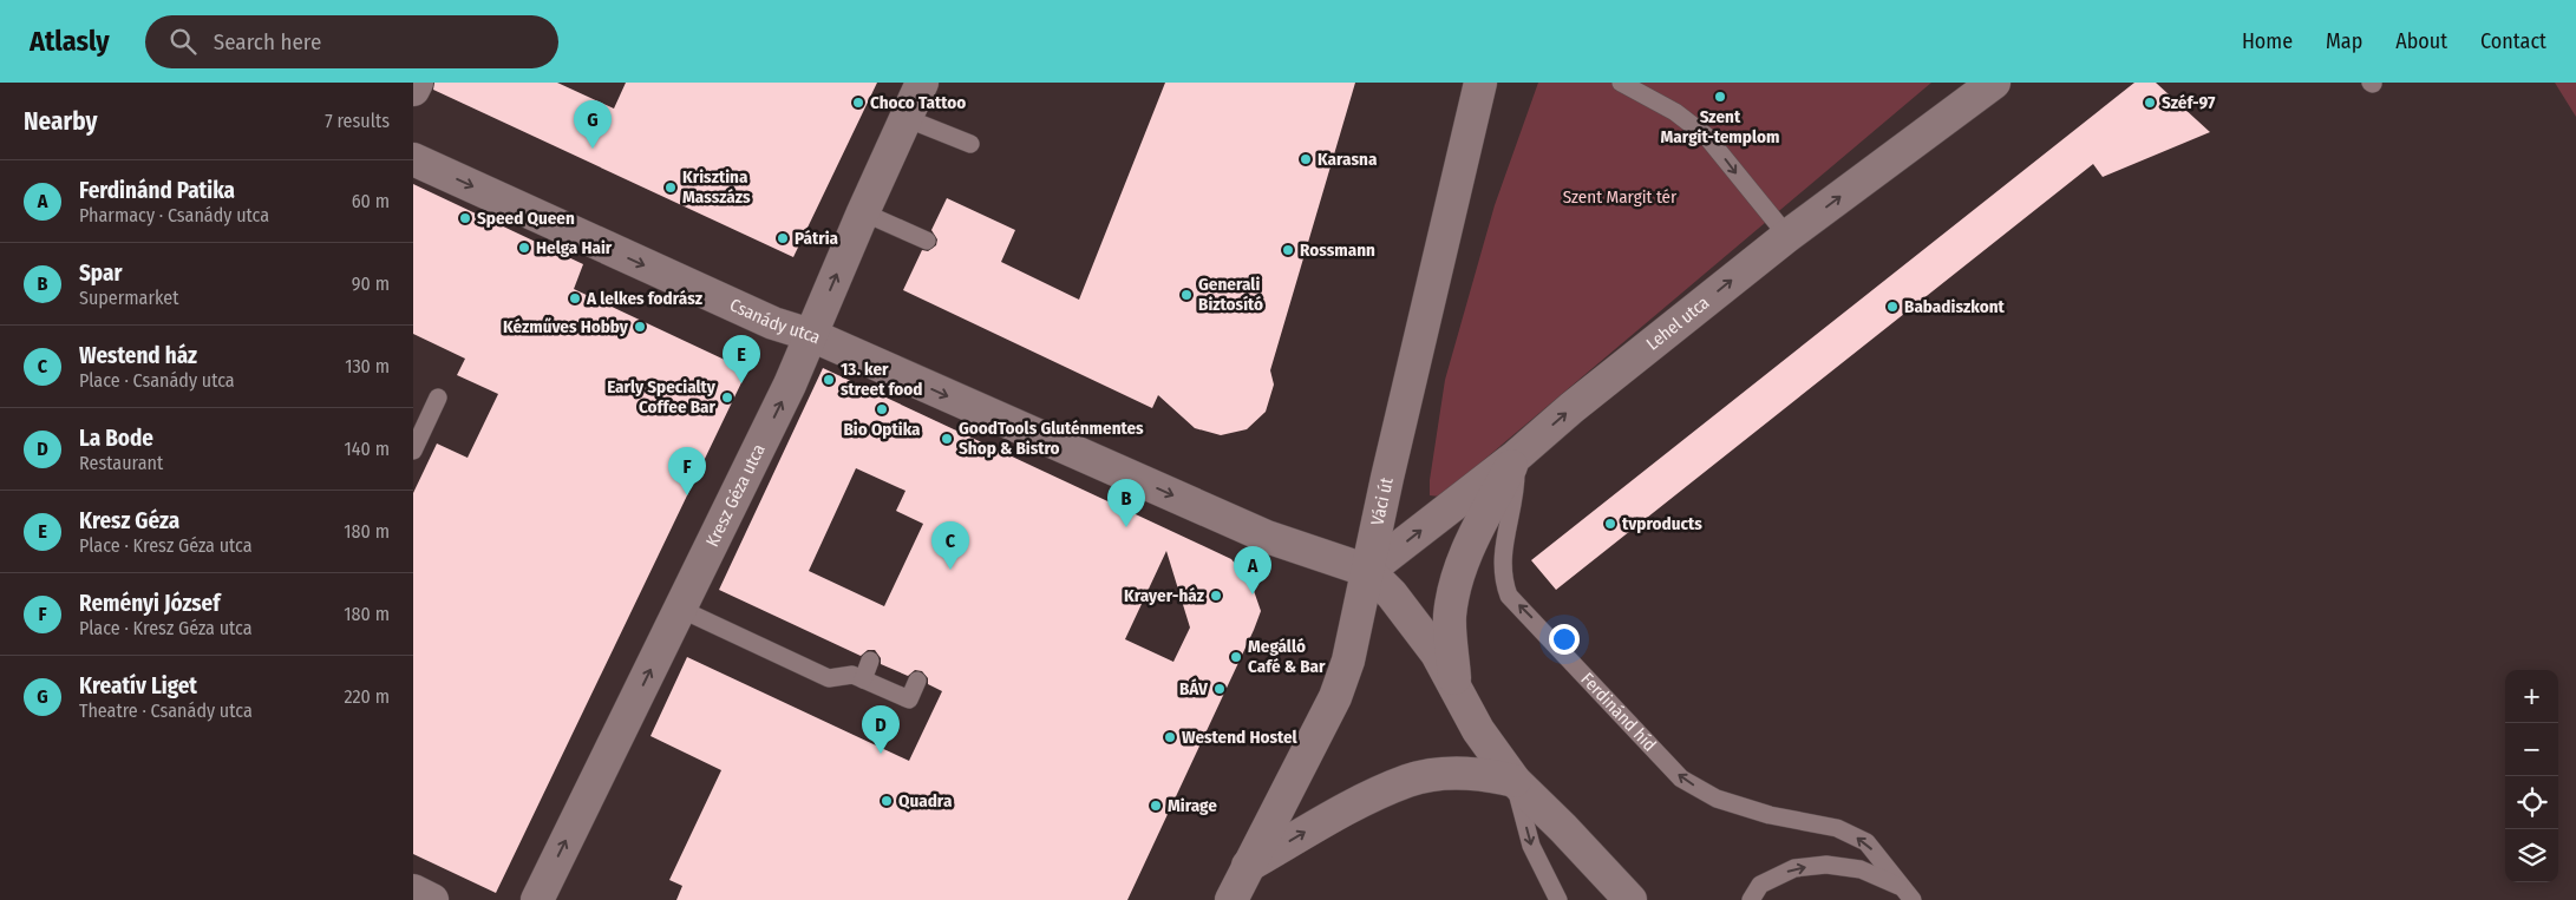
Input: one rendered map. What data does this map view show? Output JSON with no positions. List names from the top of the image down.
{
  "streets": {
    "street": [
      "Csanády utca",
      "Lehel utca",
      "Kresz Géza utca",
      "Váci út"
    ],
    "lane": ["Ferdinánd híd"]
  },
  "crossings": [
    ["Csanády utca", "Lehel utca"],
    ["Csanády utca", "Kresz Géza utca"],
    ["Csanády utca", "Váci út"],
    ["Lehel utca", "Váci út"],
    ["Lehel utca", "Ferdinánd híd"]
  ],
  "one_way": ["Csanády utca", "Lehel utca", "Kresz Géza utca"],
  "parks": ["Szent Margit tér"],
  "places": [
    "Szent Margit-templom",
    "Choco Tattoo",
    "Széf-97",
    "Karasna",
    "Krisztina Masszázs",
    "Speed Queen",
    "Pátria",
    "Helga Hair",
    "Rossmann",
    "Generali Biztosító",
    "A lelkes fodrász",
    "Babadiszkont",
    "Kézműves Hobby",
    "13. ker street food",
    "Early Specialty Coffee Bar",
    "Bio Optika",
    "GoodTools Gluténmentes Shop & Bistro",
    "tvproducts",
    "Krayer-ház",
    "Megálló Café & Bar",
    "BÁV",
    "Westend Hostel",
    "Quadra",
    "Mirage"
  ],
  "page": {
    "header": "Atlasly",
    "search": "Search here",
    "nav": [
      "Home",
      "Map",
      "About",
      "Contact"
    ],
    "heading": ["Nearby", "7 results"],
    "pins": [
      "G",
      "E",
      "F",
      "B",
      "C",
      "A",
      "D"
    ],
    "list": [
      {
        "mark": "A",
        "name": "Ferdinánd Patika",
        "note": "Pharmacy · Csanády utca",
        "value": "60 m"
      },
      {
        "mark": "B",
        "name": "Spar",
        "note": "Supermarket",
        "value": "90 m"
      },
      {
        "mark": "C",
        "name": "Westend ház",
        "note": "Place · Csanády utca",
        "value": "130 m"
      },
      {
        "mark": "D",
        "name": "La Bode",
        "note": "Restaurant",
        "value": "140 m"
      },
      {
        "mark": "E",
        "name": "Kresz Géza",
        "note": "Place · Kresz Géza utca",
        "value": "180 m"
      },
      {
        "mark": "F",
        "name": "Reményi József",
        "note": "Place · Kresz Géza utca",
        "value": "180 m"
      },
      {
        "mark": "G",
        "name": "Kreatív Liget",
        "note": "Theatre · Csanády utca",
        "value": "220 m"
      }
    ],
    "map_buttons": ["+", "−"]
  }
}
